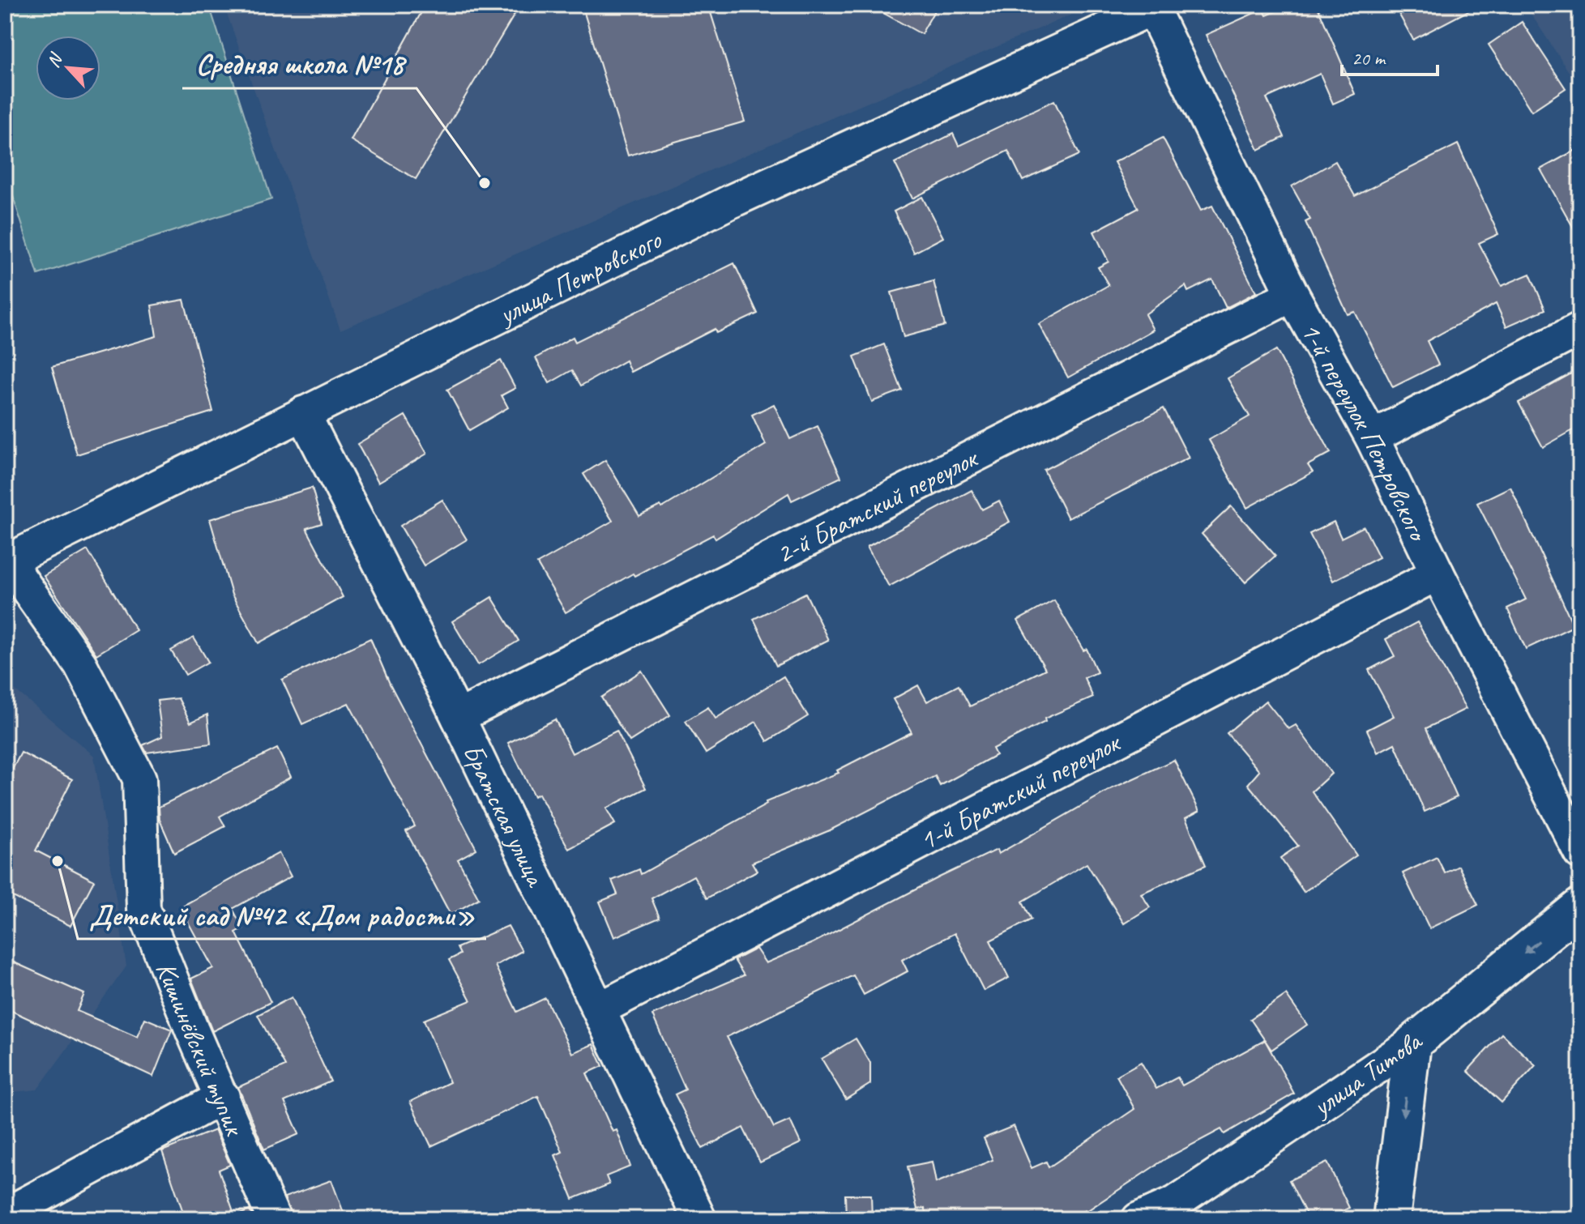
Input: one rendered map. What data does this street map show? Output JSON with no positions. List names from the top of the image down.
{
  "streets": {
    "street": [
      "улица Петровского",
      "1-й переулок Петровского",
      "2-й Братский переулок",
      "1-й Братский переулок",
      "Братская улица",
      "Кишинёвский тупик",
      "улица Титова"
    ]
  },
  "crossings": [
    ["улица Петровского", "1-й переулок Петровского"],
    ["улица Петровского", "Братская улица"],
    ["улица Петровского", "Кишинёвский тупик"],
    ["1-й переулок Петровского", "2-й Братский переулок"],
    ["1-й переулок Петровского", "1-й Братский переулок"],
    ["2-й Братский переулок", "Братская улица"],
    ["1-й Братский переулок", "Братская улица"]
  ],
  "one_way": ["улица Титова"],
  "places": ["Средняя школа №18", "Детский сад №42 «Дом радости»"],
  "scale_bar": "20 m",
  "north": "top left"
}
